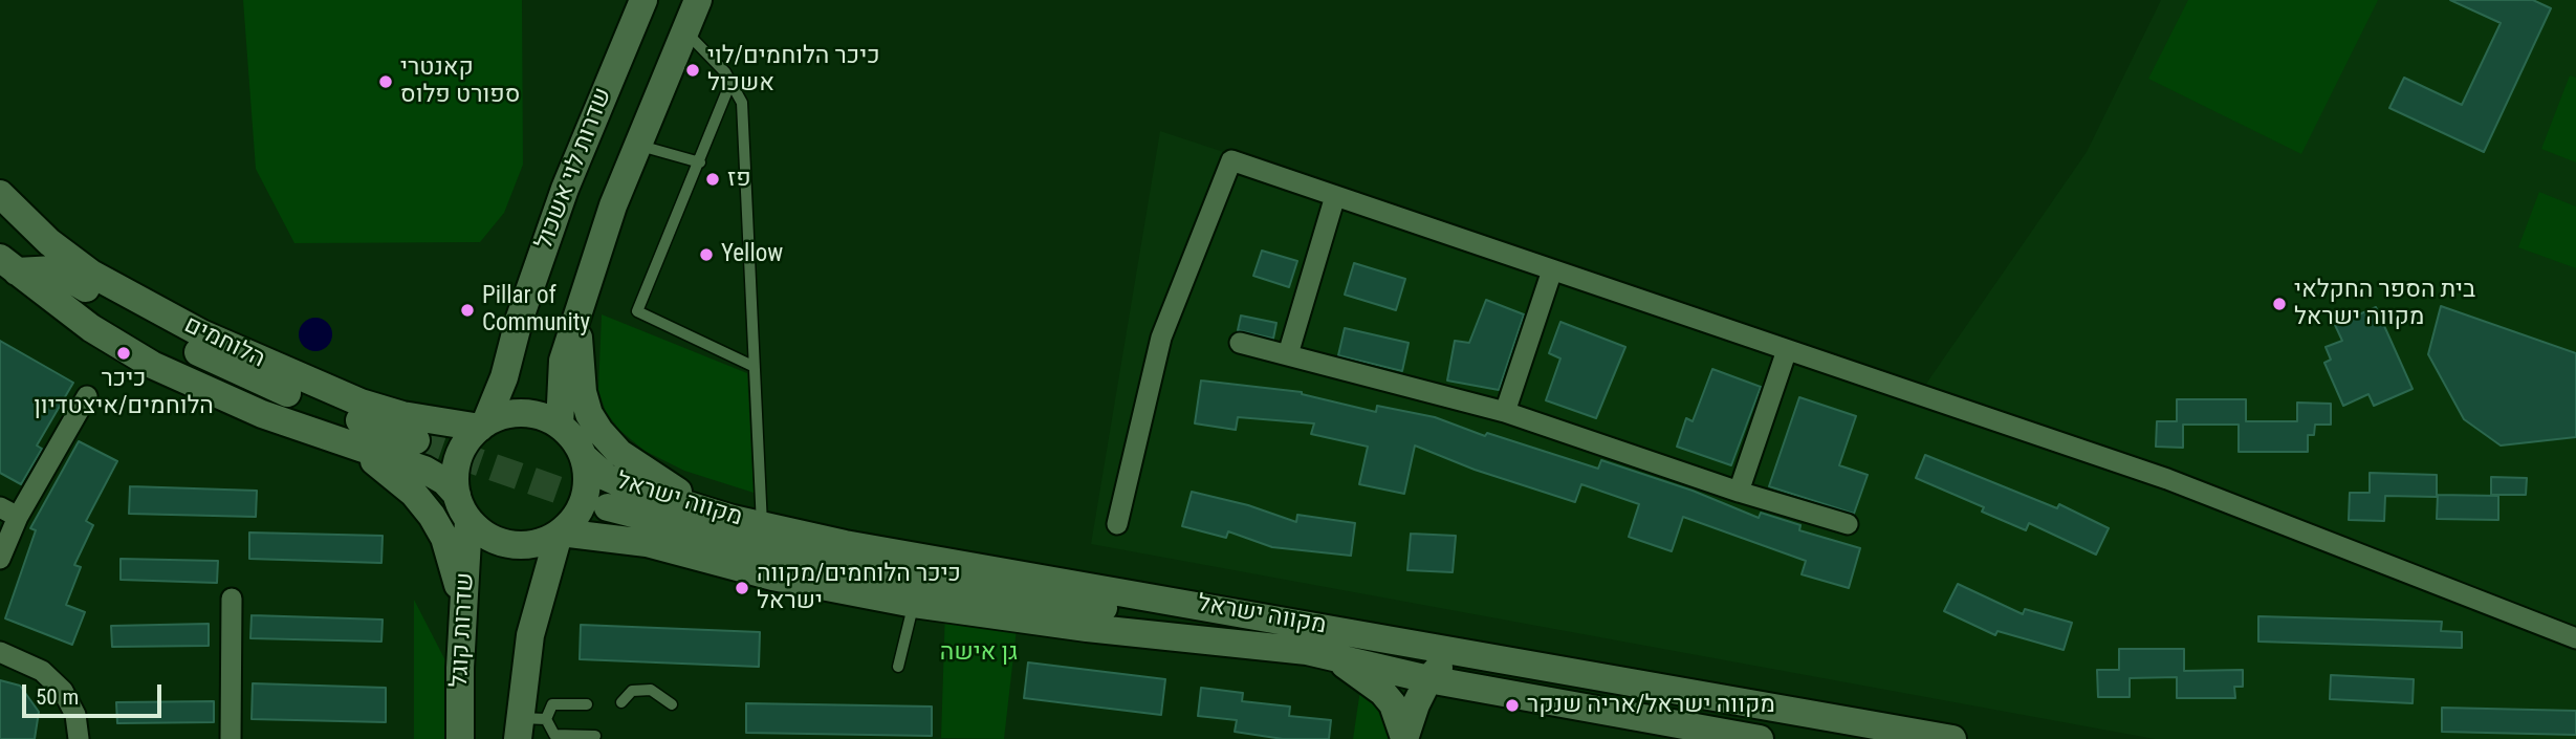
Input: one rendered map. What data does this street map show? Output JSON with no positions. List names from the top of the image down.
{
  "streets": {
    "main road": [
      "שדרות לוי אשכול",
      "הלוחמים",
      "מקווה ישראל",
      "שדרות קוגל"
    ]
  },
  "crossings": [
    ["שדרות לוי אשכול", "הלוחמים"],
    ["שדרות לוי אשכול", "מקווה ישראל"],
    ["שדרות לוי אשכול", "שדרות קוגל"],
    ["הלוחמים", "מקווה ישראל"],
    ["הלוחמים", "שדרות קוגל"],
    ["מקווה ישראל", "שדרות קוגל"]
  ],
  "parks": ["גן אישה"],
  "places": [
    "כיכר הלוחמים/לוי אשכול",
    "קאנטרי ספורט פלוס",
    "פז",
    "Yellow",
    "בית הספר החקלאי מקווה ישראל",
    "Pillar of Community",
    "כיכר הלוחמים/איצטדיון",
    "כיכר הלוחמים/מקווה ישראל",
    "מקווה ישראל/אריה שנקר"
  ],
  "scale_bar": "50 m"
}
